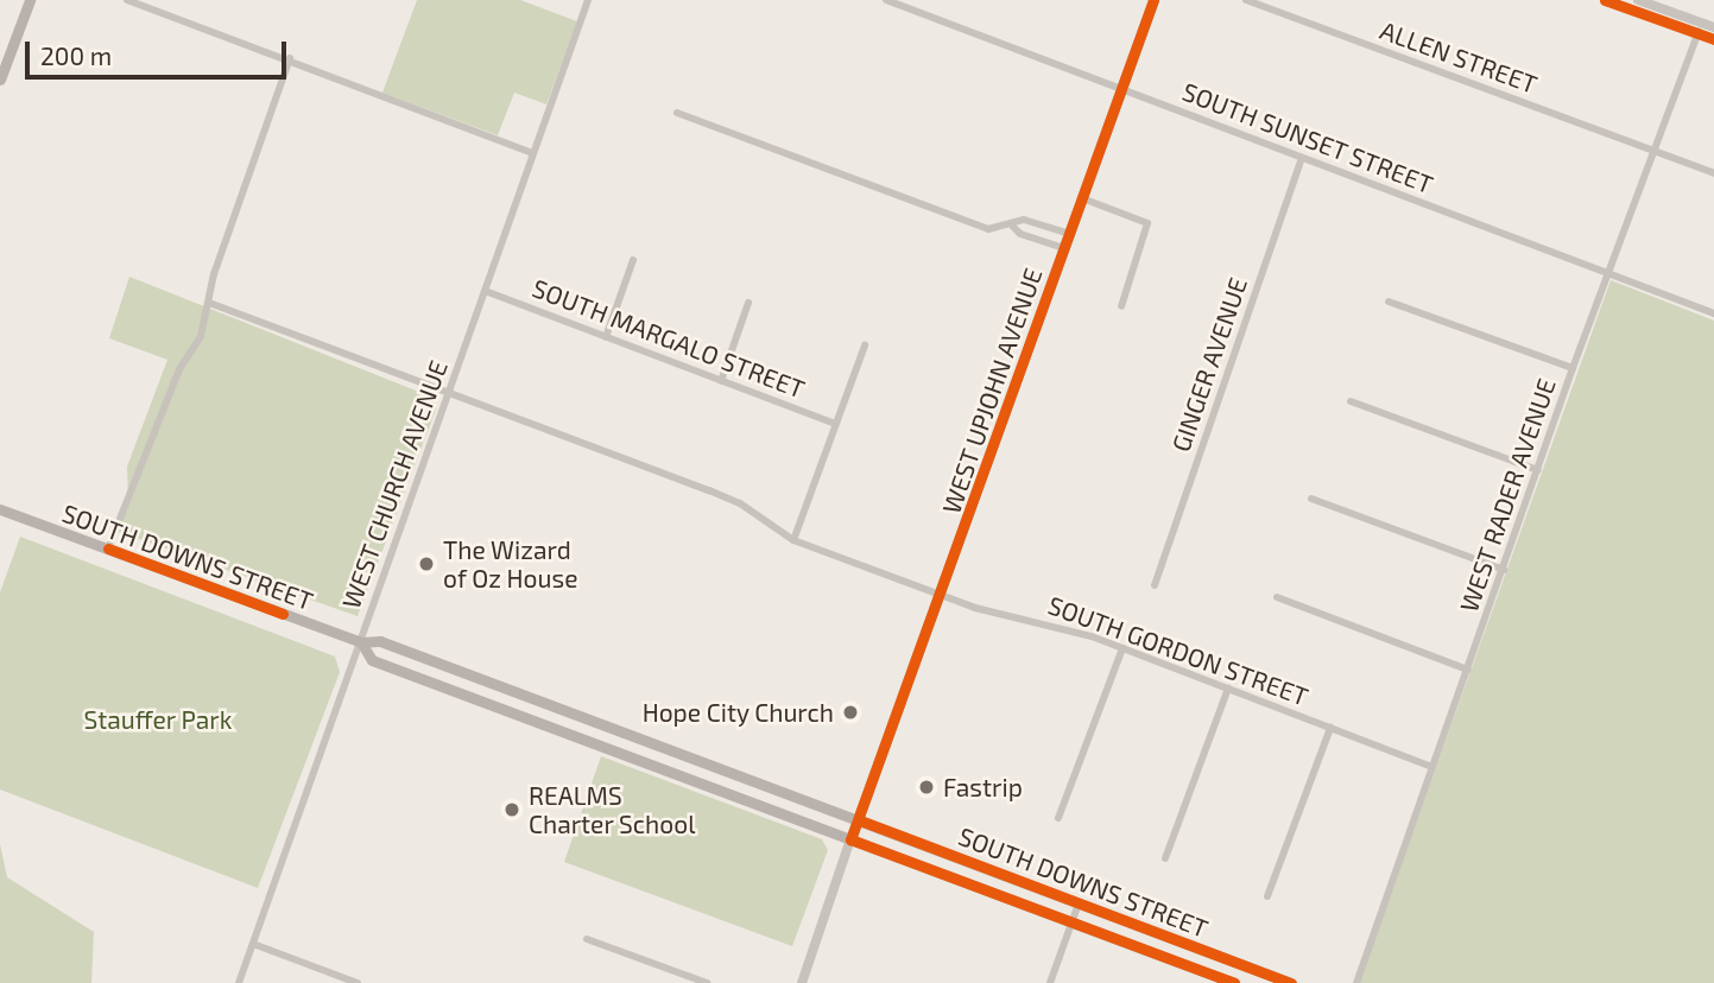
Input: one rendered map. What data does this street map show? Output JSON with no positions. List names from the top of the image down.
{
  "streets": {
    "main road": ["WEST UPJOHN AVENUE", "SOUTH DOWNS STREET"],
    "street": [
      "ALLEN STREET",
      "SOUTH SUNSET STREET",
      "SOUTH MARGALO STREET",
      "GINGER AVENUE",
      "WEST CHURCH AVENUE",
      "WEST RADER AVENUE",
      "SOUTH GORDON STREET"
    ]
  },
  "crossings": [
    ["ALLEN STREET", "WEST RADER AVENUE"],
    ["SOUTH SUNSET STREET", "GINGER AVENUE"],
    ["SOUTH SUNSET STREET", "WEST UPJOHN AVENUE"],
    ["SOUTH SUNSET STREET", "WEST RADER AVENUE"],
    ["SOUTH MARGALO STREET", "WEST CHURCH AVENUE"],
    ["WEST UPJOHN AVENUE", "SOUTH DOWNS STREET"],
    ["WEST UPJOHN AVENUE", "SOUTH GORDON STREET"],
    ["WEST CHURCH AVENUE", "SOUTH DOWNS STREET"],
    ["WEST CHURCH AVENUE", "SOUTH GORDON STREET"],
    ["WEST RADER AVENUE", "SOUTH GORDON STREET"]
  ],
  "parks": ["Stauffer Park"],
  "places": [
    "The Wizard of Oz House",
    "Hope City Church",
    "Fastrip",
    "REALMS Charter School"
  ],
  "scale_bar": "200 m"
}
